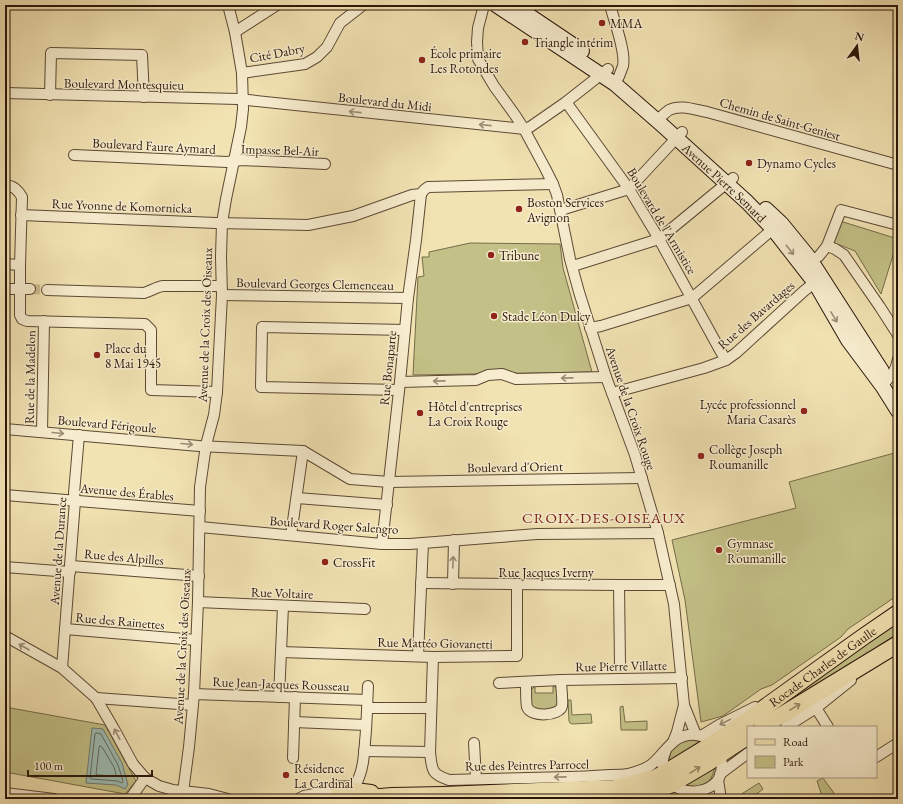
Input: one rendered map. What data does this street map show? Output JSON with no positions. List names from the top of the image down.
{
  "streets": {
    "main road": ["Avenue Pierre Semard", "Rocade Charles de Gaulle"],
    "street": [
      "Cité Dabry",
      "Boulevard Montesquieu",
      "Boulevard du Midi",
      "Chemin de Saint-Geniest",
      "Boulevard Faure Aymard",
      "Impasse Bel-Air",
      "Rue Yvonne de Komornicka",
      "Boulevard de l'Armistice",
      "Boulevard Georges Clemenceau",
      "Rue des Bavardages",
      "Avenue de la Croix des Oiseaux",
      "Rue Bonaparte",
      "Rue de la Madelon",
      "Avenue de la Croix Rouge",
      "Boulevard Férigoule",
      "Boulevard d'Orient",
      "Avenue des Érables",
      "Boulevard Roger Salengro",
      "Avenue de la Durance",
      "Rue des Alpilles",
      "Rue Jacques Iverny",
      "Rue Voltaire",
      "Rue des Rainettes",
      "Rue Mattéo Giovanetti",
      "Rue Pierre Villatte",
      "Rue Jean-Jacques Rousseau",
      "Rue des Peintres Parrocel"
    ]
  },
  "crossings": [
    ["Cité Dabry", "Avenue de la Croix des Oiseaux"],
    ["Boulevard Montesquieu", "Boulevard du Midi"],
    ["Boulevard Montesquieu", "Avenue de la Croix des Oiseaux"],
    ["Boulevard du Midi", "Avenue de la Croix des Oiseaux"],
    ["Boulevard du Midi", "Avenue de la Croix Rouge"],
    ["Chemin de Saint-Geniest", "Avenue Pierre Semard"],
    ["Boulevard Faure Aymard", "Impasse Bel-Air"],
    ["Boulevard Faure Aymard", "Avenue de la Croix des Oiseaux"],
    ["Impasse Bel-Air", "Avenue de la Croix des Oiseaux"],
    ["Avenue Pierre Semard", "Rue des Bavardages"],
    ["Rue Yvonne de Komornicka", "Avenue de la Croix des Oiseaux"],
    ["Rue Yvonne de Komornicka", "Rue Bonaparte"],
    ["Rue Yvonne de Komornicka", "Avenue de la Croix Rouge"],
    ["Boulevard de l'Armistice", "Rue des Bavardages"],
    ["Boulevard Georges Clemenceau", "Avenue de la Croix des Oiseaux"],
    ["Boulevard Georges Clemenceau", "Rue Bonaparte"],
    ["Rue des Bavardages", "Avenue de la Croix Rouge"],
    ["Avenue de la Croix des Oiseaux", "Boulevard Férigoule"],
    ["Avenue de la Croix des Oiseaux", "Avenue des Érables"],
    ["Avenue de la Croix des Oiseaux", "Boulevard Roger Salengro"],
    ["Avenue de la Croix des Oiseaux", "Rue des Alpilles"],
    ["Avenue de la Croix des Oiseaux", "Rue Voltaire"],
    ["Avenue de la Croix des Oiseaux", "Rue des Rainettes"],
    ["Avenue de la Croix des Oiseaux", "Rue Jean-Jacques Rousseau"],
    ["Rue Bonaparte", "Boulevard d'Orient"],
    ["Rue Bonaparte", "Boulevard Roger Salengro"],
    ["Rue de la Madelon", "Boulevard Férigoule"],
    ["Avenue de la Croix Rouge", "Boulevard d'Orient"],
    ["Avenue de la Croix Rouge", "Boulevard Roger Salengro"],
    ["Avenue de la Croix Rouge", "Rue Jacques Iverny"],
    ["Avenue de la Croix Rouge", "Rue Pierre Villatte"],
    ["Avenue de la Croix Rouge", "Rocade Charles de Gaulle"],
    ["Avenue de la Croix Rouge", "Rue des Peintres Parrocel"],
    ["Boulevard Férigoule", "Boulevard d'Orient"],
    ["Boulevard Férigoule", "Avenue de la Durance"],
    ["Avenue des Érables", "Avenue de la Durance"],
    ["Avenue de la Durance", "Rue des Alpilles"],
    ["Avenue de la Durance", "Rue des Rainettes"],
    ["Rue Jacques Iverny", "Rue Mattéo Giovanetti"]
  ],
  "one_way": ["Boulevard du Midi", "Boulevard Férigoule", "Rue des Peintres Parrocel"],
  "districts": ["CROIX-DES-OISEAUX"],
  "places": [
    "MMA",
    "Triangle intérim",
    "École primaire Les Rotondes",
    "Dynamo Cycles",
    "Boston Services Avignon",
    "Tribune",
    "Stade Léon Dulcy",
    "Place du 8 Mai 1945",
    "Lycée professionnel Maria Casarès",
    "Hôtel d'entreprises La Croix Rouge",
    "Collège Joseph Roumanille",
    "Gymnase Roumanille",
    "CrossFit",
    "Résidence La Cardinal"
  ],
  "legend": ["Road", "Park"],
  "scale_bar": "100 m",
  "north": "top"
}
